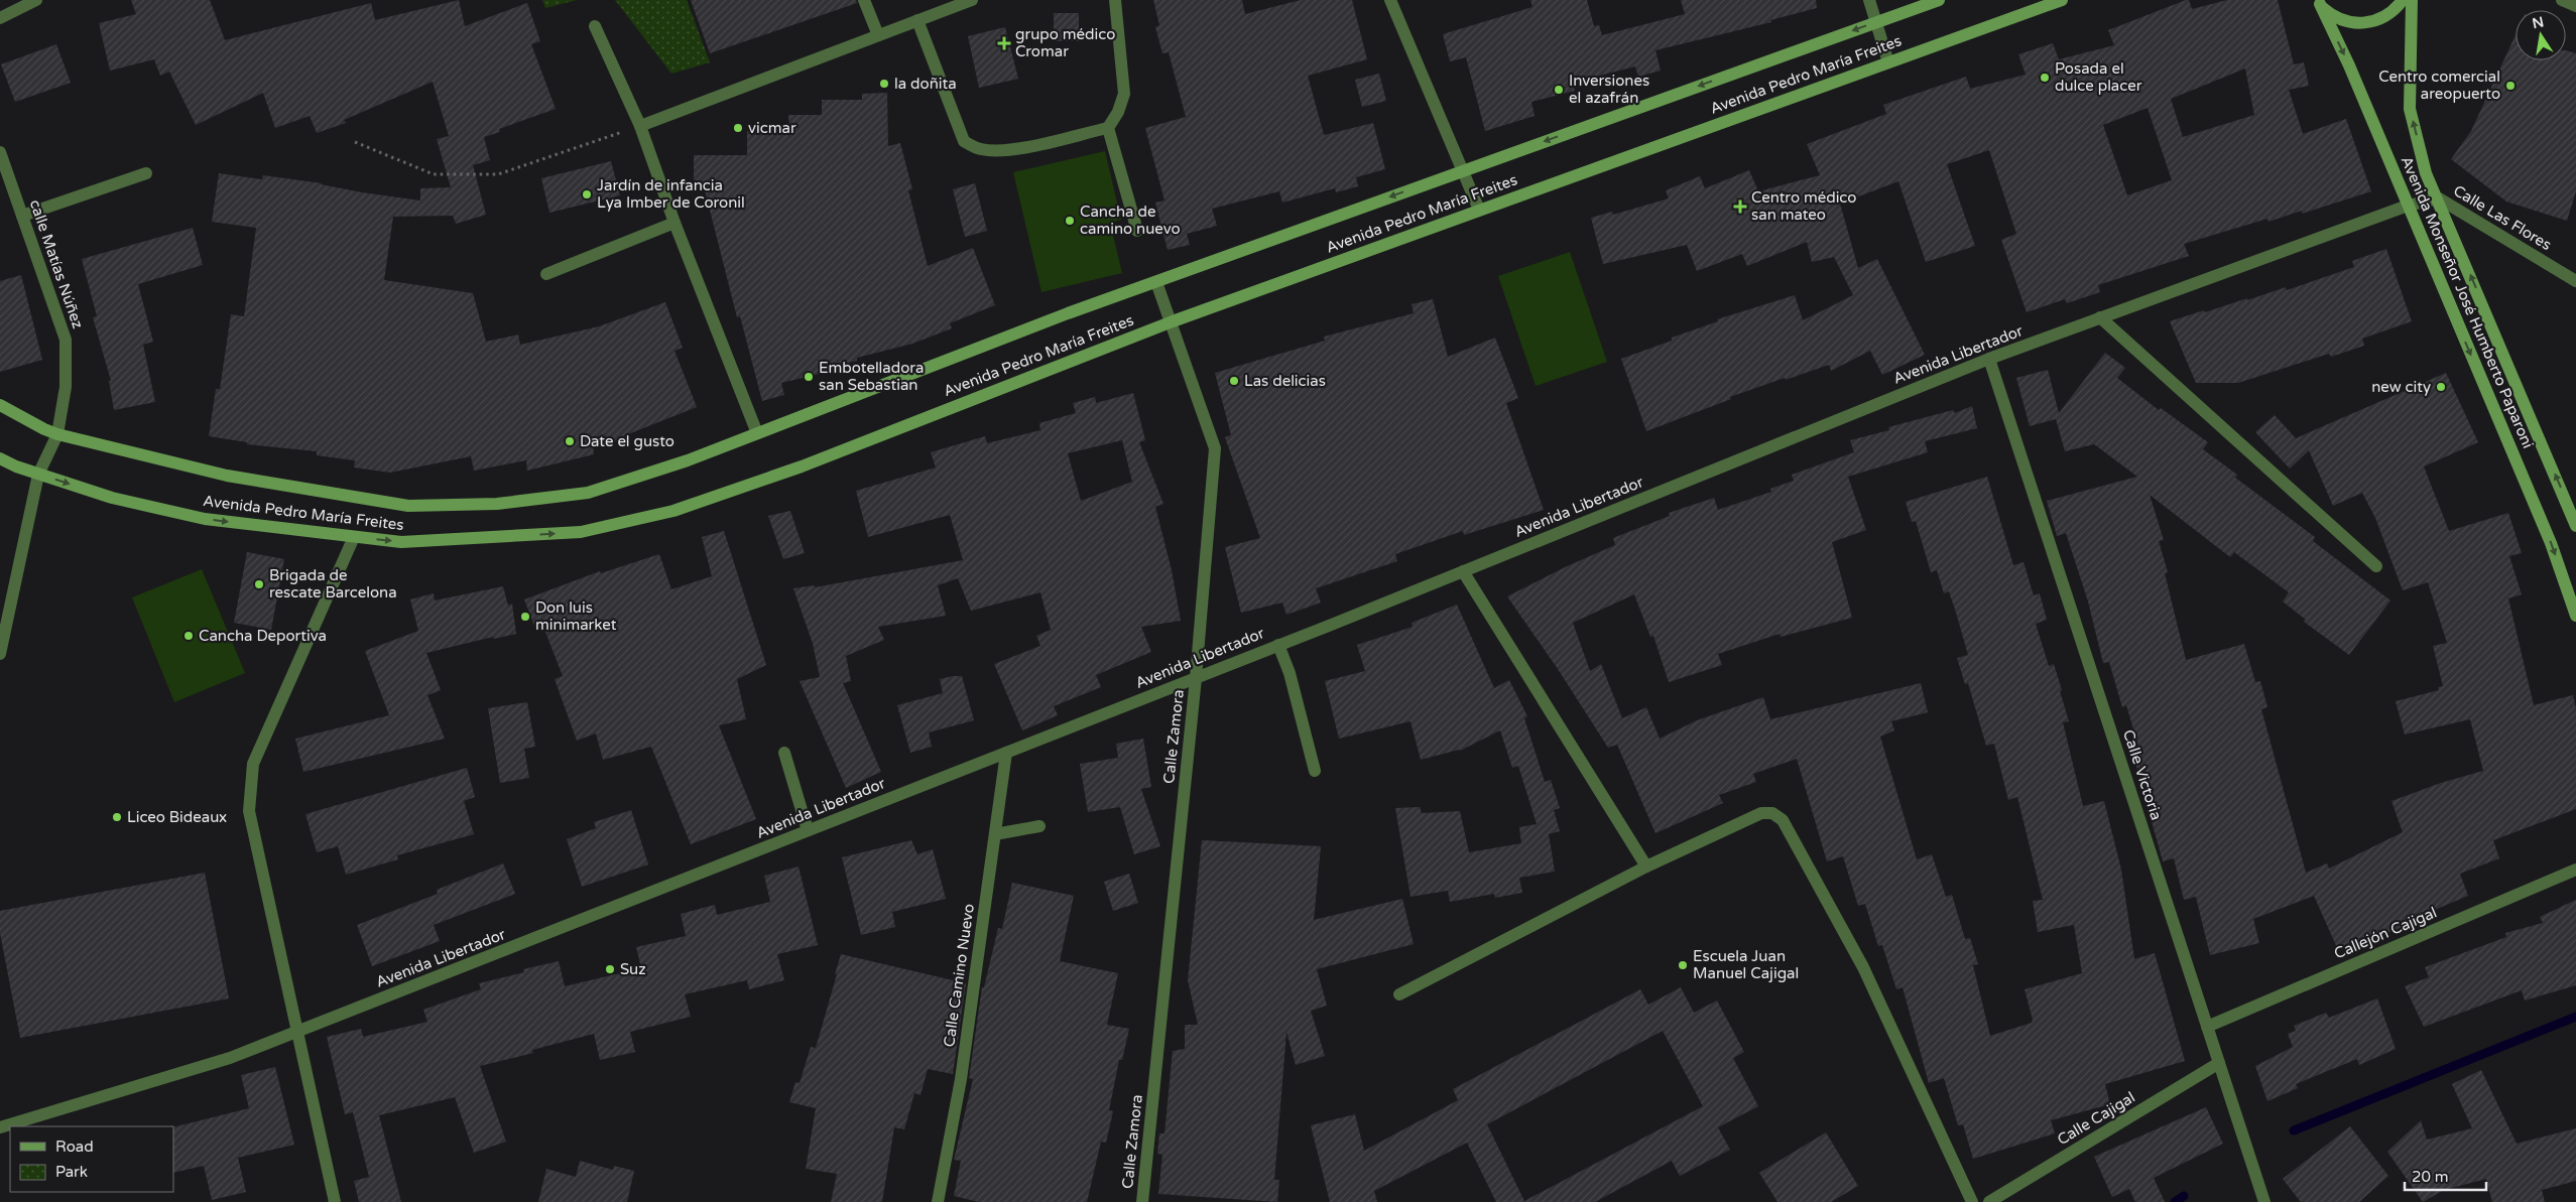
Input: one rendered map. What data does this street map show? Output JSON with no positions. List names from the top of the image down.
{
  "streets": {
    "street": [
      "Avenida Pedro María Freites",
      "Calle Las Flores",
      "calle Matías Núñez",
      "Avenida Monseñor José Humberto Paparoni",
      "Avenida Libertador",
      "Calle Zamora",
      "Calle Victoria",
      "Callejón Cajigal",
      "Calle Camino Nuevo",
      "Calle Cajigal"
    ]
  },
  "crossings": [
    ["Avenida Pedro María Freites", "calle Matías Núñez"],
    ["Avenida Pedro María Freites", "Calle Zamora"],
    ["Calle Las Flores", "Avenida Monseñor José Humberto Paparoni"],
    ["Calle Las Flores", "Avenida Libertador"],
    ["Avenida Monseñor José Humberto Paparoni", "Avenida Libertador"],
    ["Avenida Libertador", "Calle Zamora"],
    ["Avenida Libertador", "Calle Victoria"],
    ["Avenida Libertador", "Calle Camino Nuevo"],
    ["Calle Victoria", "Callejón Cajigal"],
    ["Calle Victoria", "Calle Cajigal"]
  ],
  "places": {
    "health": ["grupo médico Cromar", "Centro médico san mateo"],
    "other": [
      "Posada el dulce placer",
      "la doñita",
      "Centro comercial areopuerto",
      "Inversiones el azafrán",
      "vicmar",
      "Jardín de infancia Lya Imber de Coronil",
      "Cancha de camino nuevo",
      "Embotelladora san Sebastian",
      "Las delicias",
      "new city",
      "Date el gusto",
      "Brigada de rescate Barcelona",
      "Don luis minimarket",
      "Cancha Deportiva",
      "Liceo Bideaux",
      "Escuela Juan Manuel Cajigal",
      "Suz"
    ]
  },
  "legend": ["Road", "Park"],
  "scale_bar": "20 m",
  "north": "top"
}
